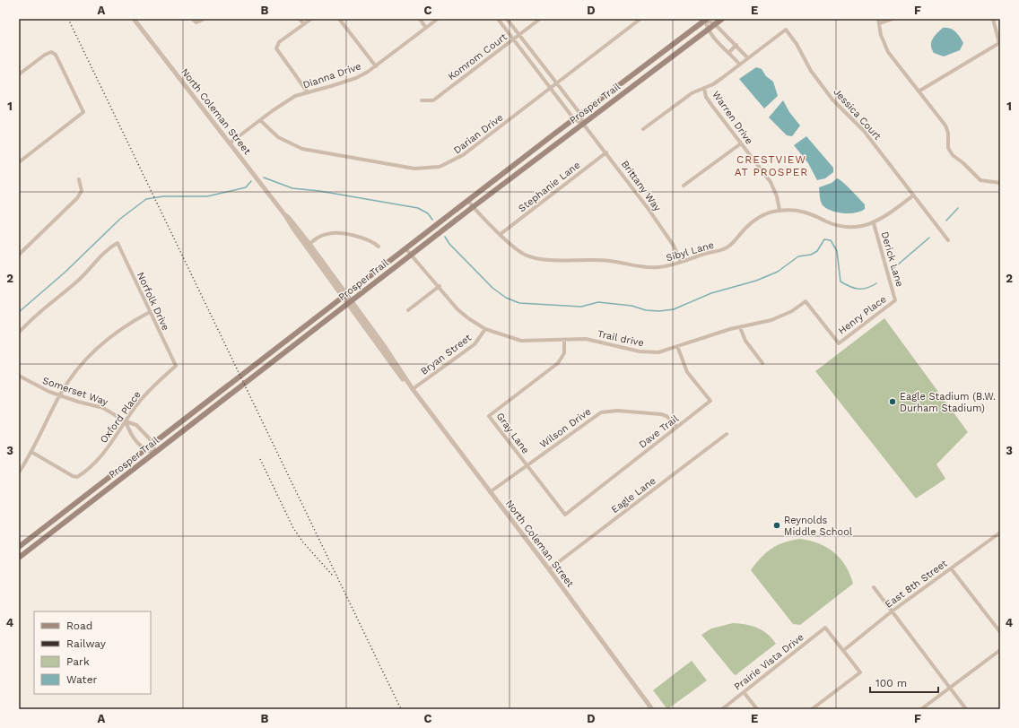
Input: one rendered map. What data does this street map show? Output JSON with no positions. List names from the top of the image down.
{
  "streets": {
    "main road": ["Prosper Trail"],
    "street": [
      "Komrom Court",
      "Dianna Drive",
      "North Coleman Street",
      "Jessica Court",
      "Warren Drive",
      "Darian Drive",
      "Brittany Way",
      "Stephanie Lane",
      "Sibyl Lane",
      "Derick Lane",
      "Norfolk Drive",
      "Henry Place",
      "Trail drive",
      "Bryan Street",
      "Somerset Way",
      "Oxford Place",
      "Wilson Drive",
      "Dave Trail",
      "Gray Lane",
      "Eagle Lane",
      "East 8th Street",
      "Prairie Vista Drive"
    ]
  },
  "crossings": [
    ["Komrom Court", "Brittany Way"],
    ["Dianna Drive", "North Coleman Street"],
    ["Dianna Drive", "Darian Drive"],
    ["Prosper Trail", "North Coleman Street"],
    ["Prosper Trail", "Brittany Way"],
    ["Prosper Trail", "Sibyl Lane"],
    ["Prosper Trail", "Trail drive"],
    ["Prosper Trail", "Somerset Way"],
    ["North Coleman Street", "Bryan Street"],
    ["North Coleman Street", "Wilson Drive"],
    ["North Coleman Street", "Eagle Lane"],
    ["Jessica Court", "Sibyl Lane"],
    ["Warren Drive", "Sibyl Lane"],
    ["Darian Drive", "Brittany Way"],
    ["Brittany Way", "Stephanie Lane"],
    ["Brittany Way", "Sibyl Lane"],
    ["Stephanie Lane", "Sibyl Lane"],
    ["Sibyl Lane", "Derick Lane"],
    ["Derick Lane", "Henry Place"],
    ["Norfolk Drive", "Oxford Place"],
    ["Henry Place", "Trail drive"],
    ["Trail drive", "Bryan Street"],
    ["Trail drive", "Dave Trail"],
    ["Trail drive", "Gray Lane"],
    ["Somerset Way", "Oxford Place"],
    ["Wilson Drive", "Dave Trail"],
    ["Wilson Drive", "Gray Lane"],
    ["Dave Trail", "Gray Lane"],
    ["East 8th Street", "Prairie Vista Drive"]
  ],
  "districts": ["CRESTVIEW AT PROSPER"],
  "places": ["Eagle Stadium (B.W. Durham Stadium)", "Reynolds Middle School"],
  "legend": [
    "Road",
    "Railway",
    "Park",
    "Water"
  ],
  "scale_bar": "100 m",
  "grid": {
    "columns": [
      "A",
      "B",
      "C",
      "D",
      "E",
      "F"
    ],
    "rows": [
      "1",
      "2",
      "3",
      "4"
    ]
  }
}
